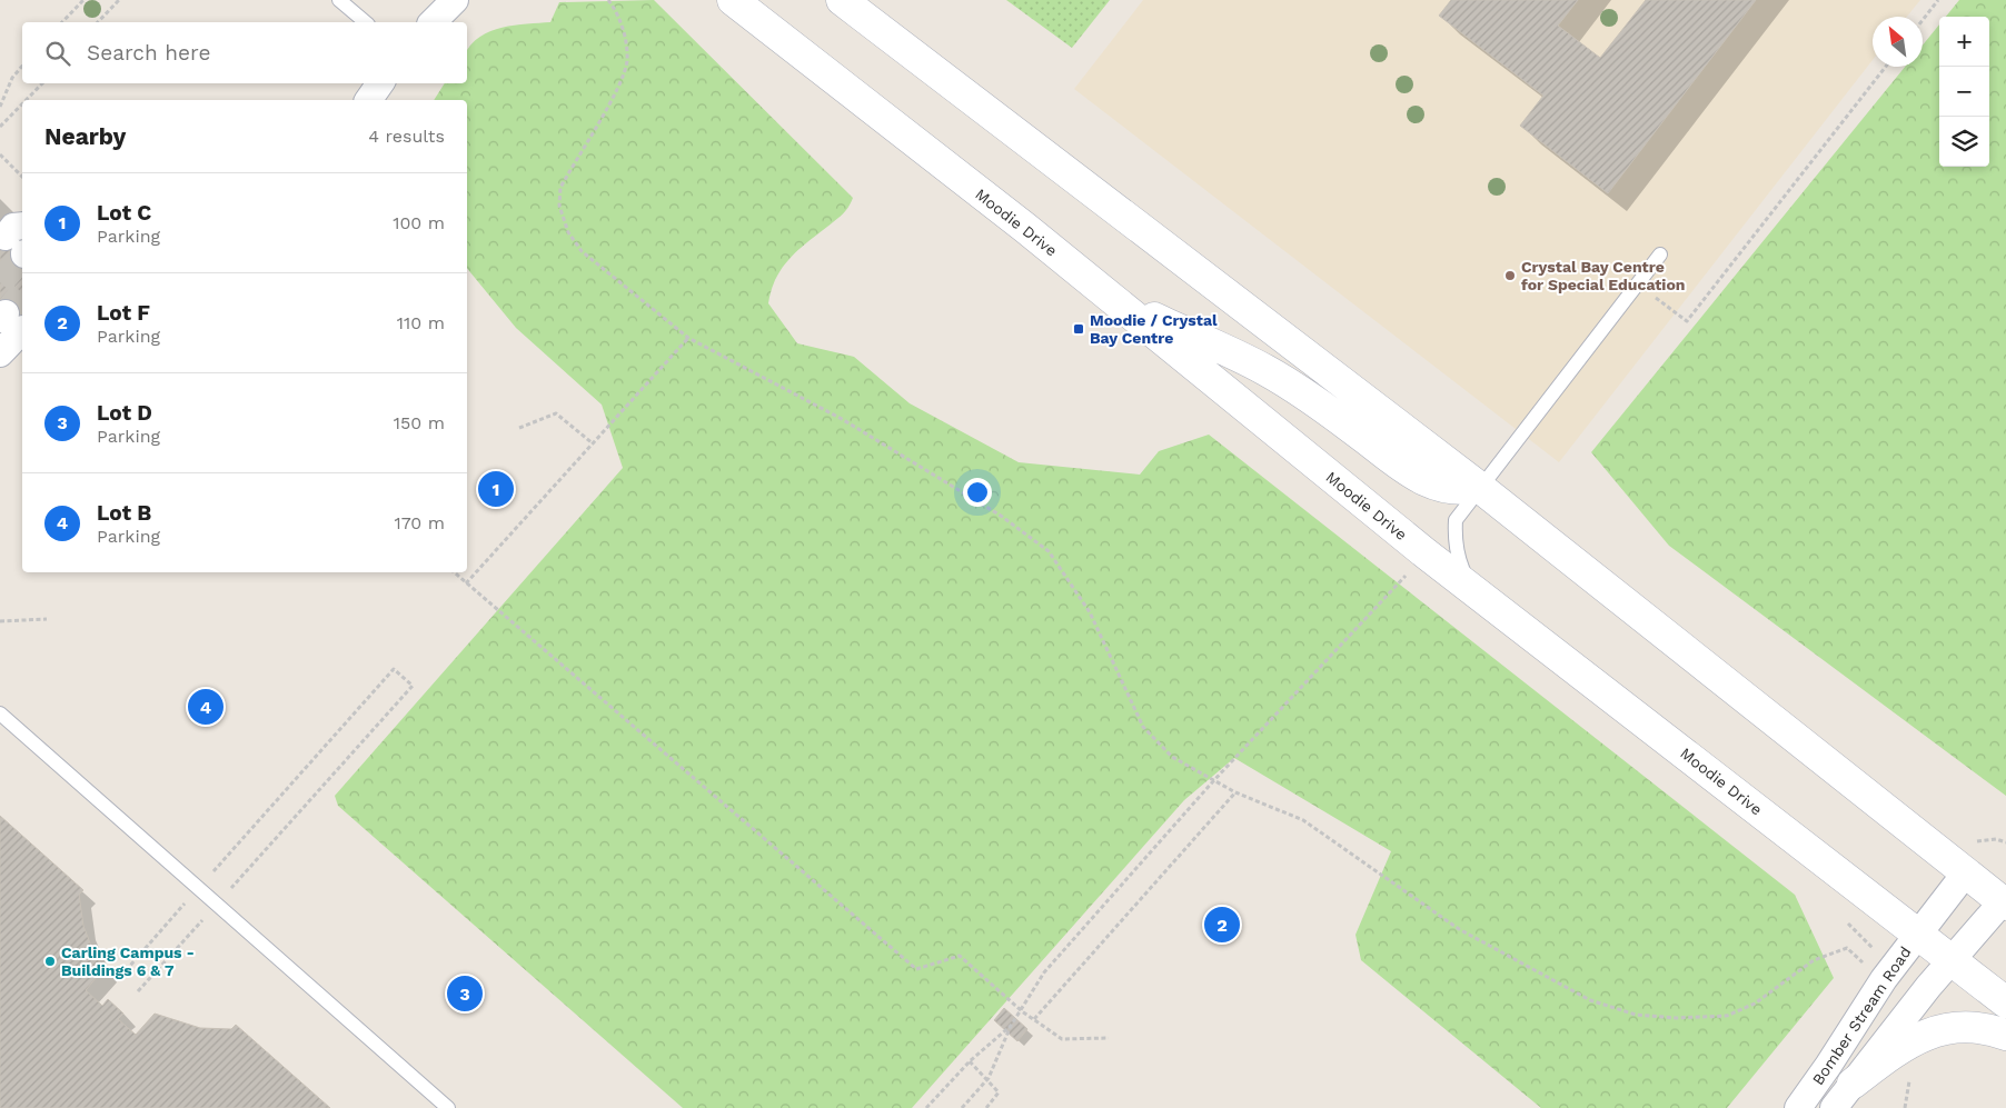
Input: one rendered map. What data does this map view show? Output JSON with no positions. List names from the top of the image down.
{
  "streets": {
    "main road": ["Moodie Drive"],
    "street": ["Bomber Stream Road"]
  },
  "crossings": [
    ["Moodie Drive", "Bomber Stream Road"]
  ],
  "places": {
    "other": ["Crystal Bay Centre for Special Education", "Carling Campus - Buildings 6 & 7"],
    "transit": ["Moodie / Crystal Bay Centre"]
  },
  "north": "top left",
  "page": {
    "map_buttons": ["+", "−"],
    "search": "Search here",
    "heading": ["Nearby", "4 results"],
    "list": [
      {
        "mark": "1",
        "name": "Lot C",
        "note": "Parking",
        "value": "100 m"
      },
      {
        "mark": "2",
        "name": "Lot F",
        "note": "Parking",
        "value": "110 m"
      },
      {
        "mark": "3",
        "name": "Lot D",
        "note": "Parking",
        "value": "150 m"
      },
      {
        "mark": "4",
        "name": "Lot B",
        "note": "Parking",
        "value": "170 m"
      }
    ],
    "pins": [
      "1",
      "4",
      "2",
      "3"
    ]
  }
}
